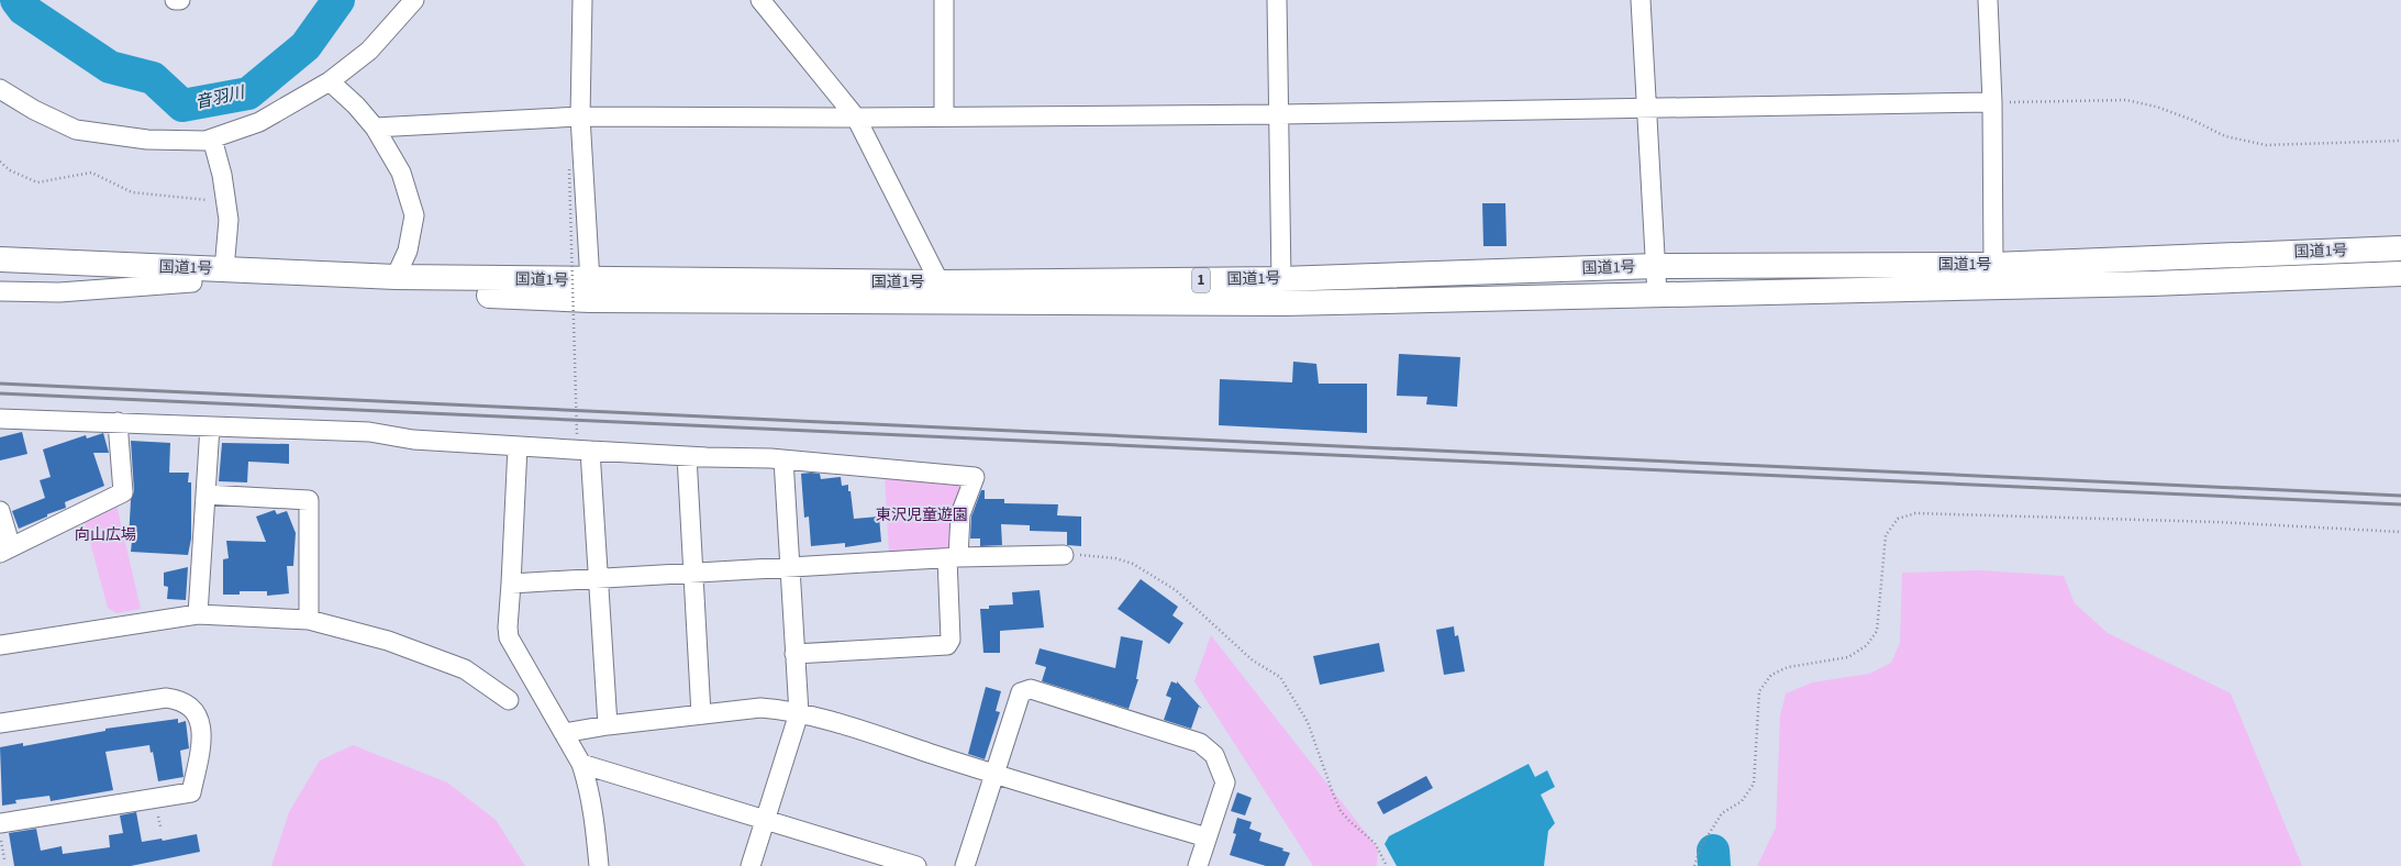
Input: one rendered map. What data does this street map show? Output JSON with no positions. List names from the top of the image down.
{
  "streets": {
    "highway": ["国道1号", "1"]
  },
  "water": ["音羽川"],
  "parks": ["東沢児童遊園", "向山広場"]
}
